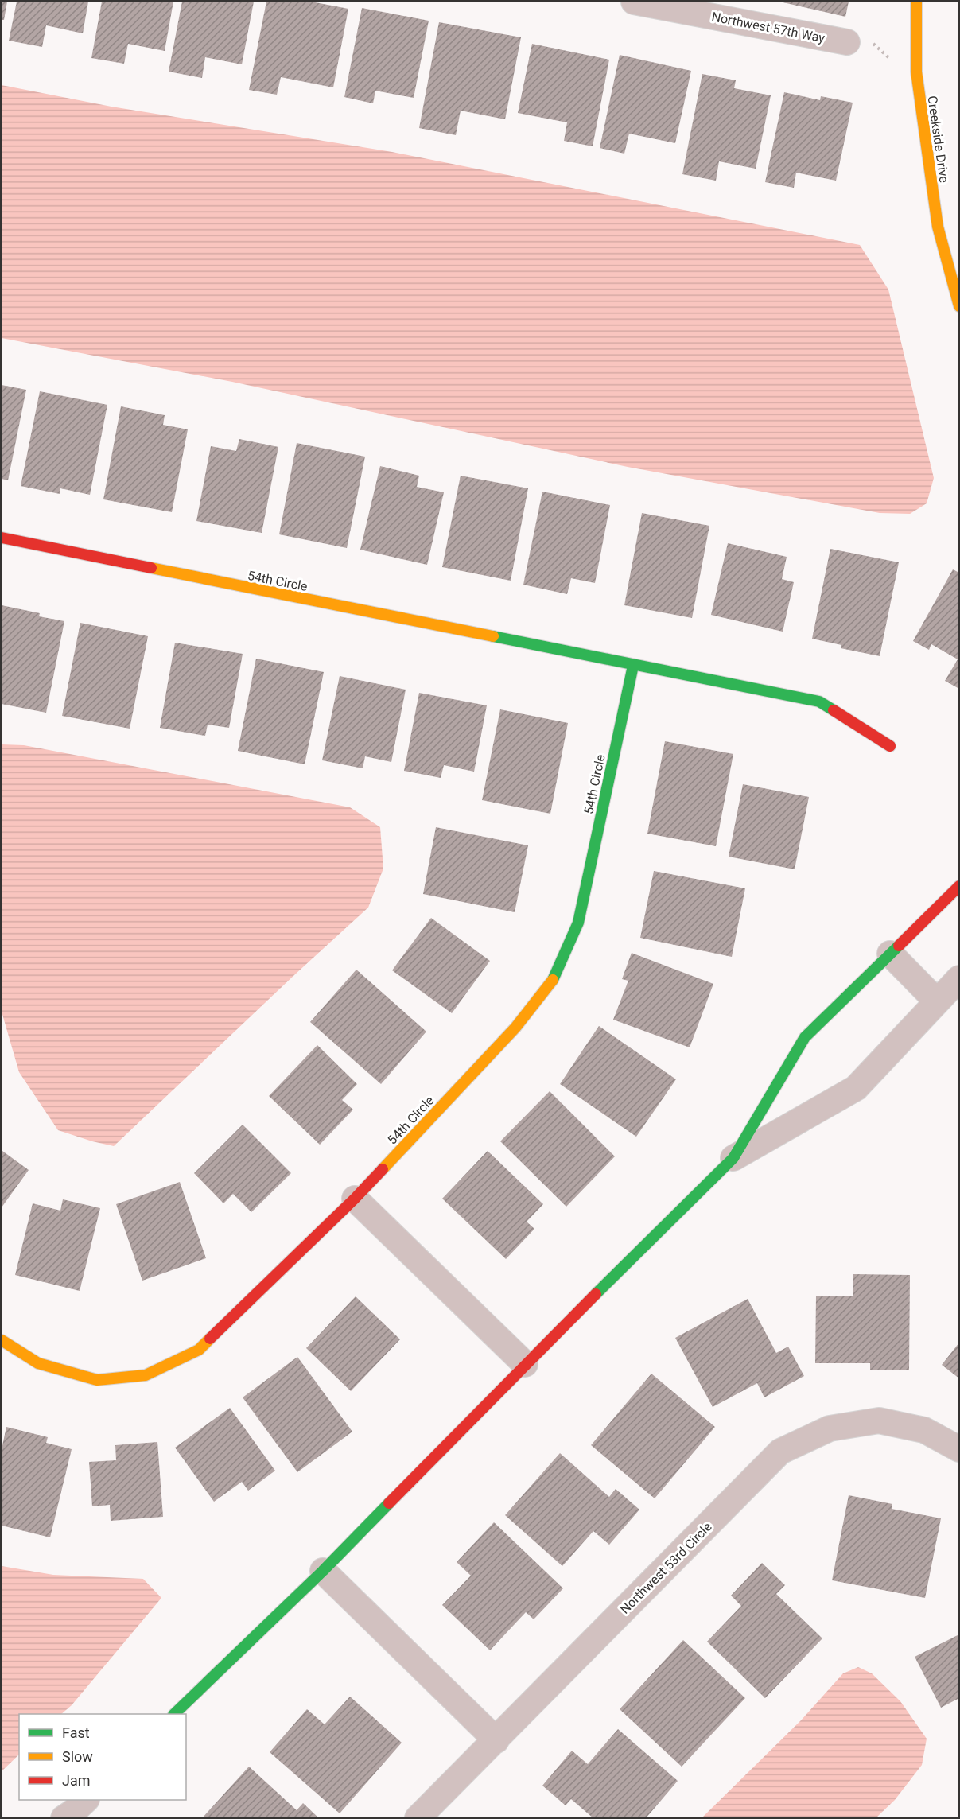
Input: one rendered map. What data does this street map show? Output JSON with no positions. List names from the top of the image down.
{
  "streets": {
    "street": [
      "Northwest 57th Way",
      "Creekside Drive",
      "54th Circle",
      "Northwest 53rd Circle"
    ]
  },
  "legend": ["Fast", "Slow", "Jam"]
}
